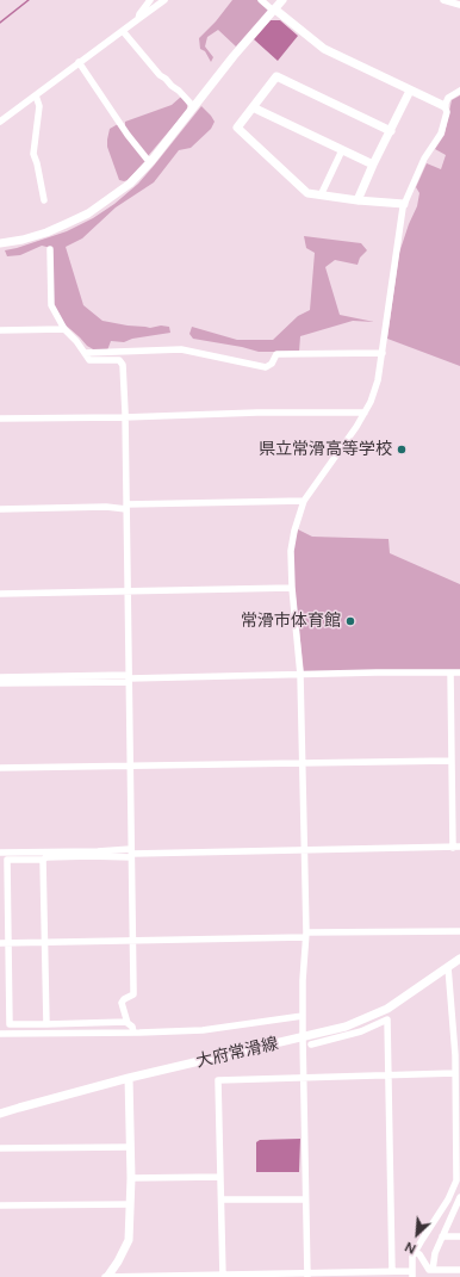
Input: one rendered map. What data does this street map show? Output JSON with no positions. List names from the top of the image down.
{
  "streets": {
    "street": ["大府常滑線"]
  },
  "places": ["県立常滑高等学校", "常滑市体育館"],
  "north": "bottom left"
}
